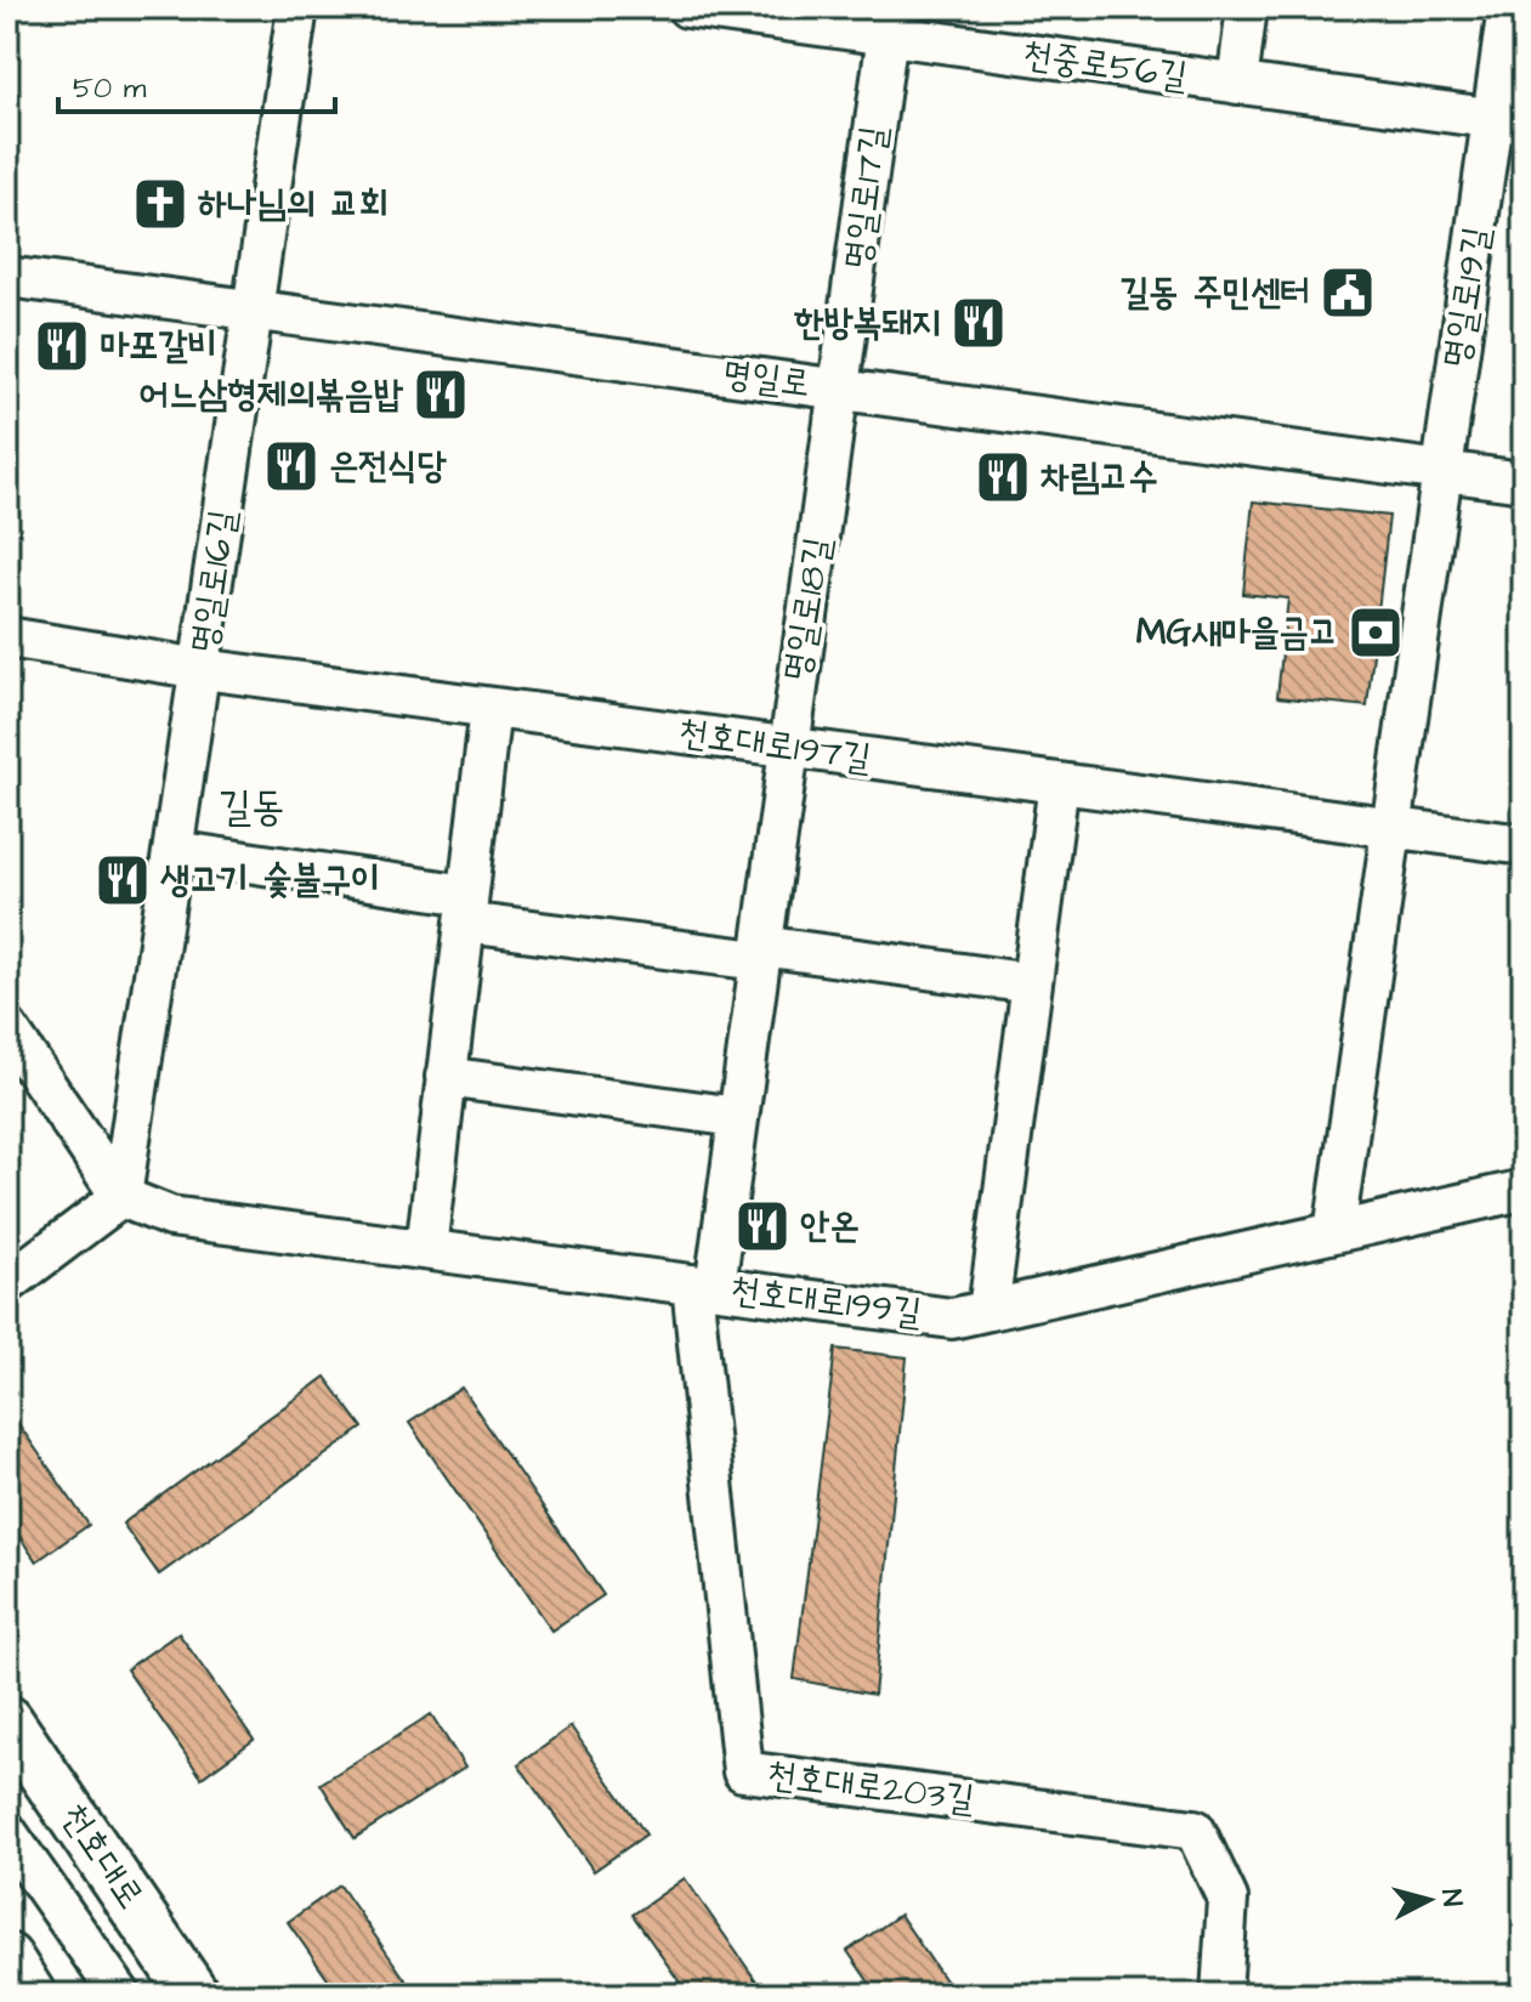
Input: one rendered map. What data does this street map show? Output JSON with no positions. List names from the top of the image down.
{
  "streets": {
    "main road": ["천호대로"],
    "street": [
      "천중로56길",
      "명일로17길",
      "명일로19길",
      "명일로",
      "명일로16길",
      "명일로18길",
      "천호대로197길",
      "천호대로199길",
      "천호대로203길"
    ]
  },
  "crossings": [
    ["천중로56길", "명일로17길"],
    ["천중로56길", "명일로19길"],
    ["명일로17길", "명일로"],
    ["명일로17길", "명일로18길"],
    ["명일로19길", "명일로"],
    ["명일로", "명일로16길"],
    ["명일로", "명일로18길"],
    ["명일로16길", "천호대로197길"],
    ["명일로16길", "천호대로199길"],
    ["명일로18길", "천호대로197길"],
    ["명일로18길", "천호대로199길"],
    ["명일로18길", "천호대로203길"],
    ["천호대로199길", "천호대로203길"]
  ],
  "districts": ["길동"],
  "places": {
    "church": ["하나님의 교회"],
    "public building": ["길동 주민센터"],
    "restaurant": [
      "한방복돼지",
      "마포갈비",
      "어느삼형제의볶음밥",
      "은전식당",
      "차림고수",
      "생고기 숯불구이",
      "안온"
    ],
    "bank": ["MG새마을금고"]
  },
  "scale_bar": "50 m",
  "north": "right"
}
